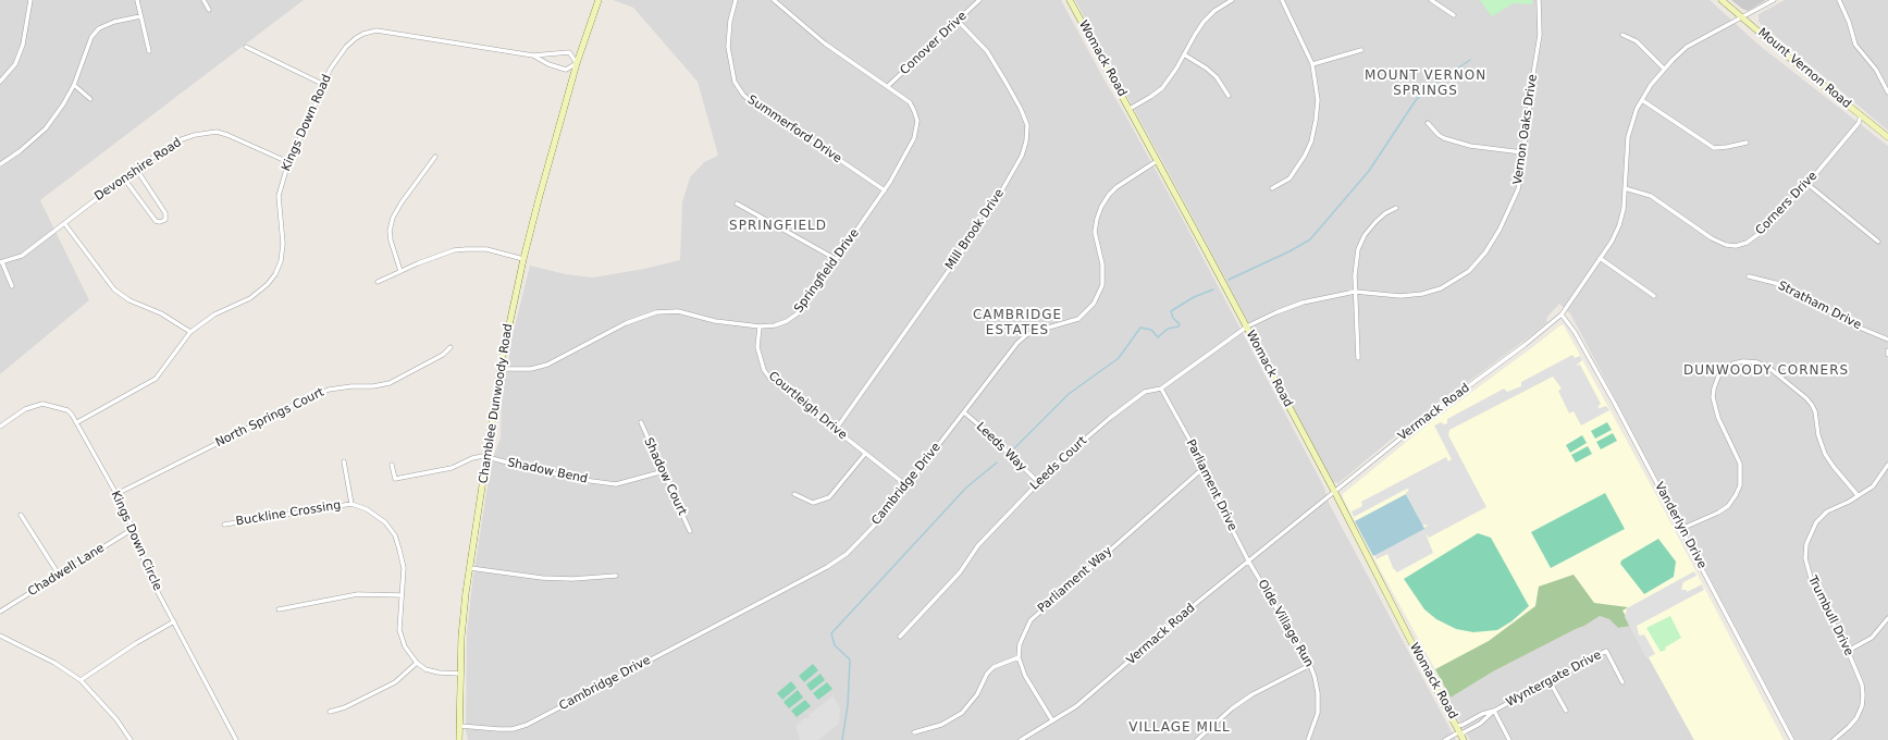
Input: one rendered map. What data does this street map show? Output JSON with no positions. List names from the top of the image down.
{
  "streets": {
    "street": [
      "Conover Drive",
      "Womack Road",
      "Mount Vernon Road",
      "Kings Down Road",
      "Summerford Drive",
      "Vernon Oaks Drive",
      "Devonshire Road",
      "Corners Drive",
      "Mill Brook Drive",
      "Springfield Drive",
      "Stratham Drive",
      "Chamblee Dunwoody Road",
      "Courtleigh Drive",
      "Vermack Road",
      "North Springs Court",
      "Leeds Way",
      "Leeds Court",
      "Shadow Bend",
      "Shadow Court",
      "Cambridge Drive",
      "Parliament Drive",
      "Buckline Crossing",
      "Vanderlyn Drive",
      "Kings Down Circle",
      "Chadwell Lane",
      "Parliament Way",
      "Trumbull Drive",
      "Olde Village Run",
      "Wyntergate Drive"
    ]
  },
  "crossings": [
    ["Conover Drive", "Mill Brook Drive"],
    ["Conover Drive", "Springfield Drive"],
    ["Womack Road", "Vernon Oaks Drive"],
    ["Womack Road", "Vermack Road"],
    ["Womack Road", "Leeds Court"],
    ["Womack Road", "Cambridge Drive"],
    ["Womack Road", "Wyntergate Drive"],
    ["Mount Vernon Road", "Corners Drive"],
    ["Mount Vernon Road", "Vermack Road"],
    ["Kings Down Road", "Devonshire Road"],
    ["Kings Down Road", "Chamblee Dunwoody Road"],
    ["Kings Down Road", "Kings Down Circle"],
    ["Summerford Drive", "Springfield Drive"],
    ["Vernon Oaks Drive", "Leeds Court"],
    ["Corners Drive", "Vermack Road"],
    ["Mill Brook Drive", "Courtleigh Drive"],
    ["Springfield Drive", "Chamblee Dunwoody Road"],
    ["Springfield Drive", "Courtleigh Drive"],
    ["Chamblee Dunwoody Road", "Shadow Bend"],
    ["Chamblee Dunwoody Road", "Cambridge Drive"],
    ["Chamblee Dunwoody Road", "Buckline Crossing"],
    ["Courtleigh Drive", "Cambridge Drive"],
    ["Vermack Road", "Parliament Drive"],
    ["Vermack Road", "Vanderlyn Drive"],
    ["Vermack Road", "Olde Village Run"],
    ["North Springs Court", "Kings Down Circle"],
    ["Leeds Way", "Leeds Court"],
    ["Leeds Way", "Cambridge Drive"],
    ["Leeds Court", "Parliament Drive"],
    ["Shadow Bend", "Shadow Court"],
    ["Parliament Drive", "Parliament Way"],
    ["Parliament Drive", "Olde Village Run"],
    ["Kings Down Circle", "Chadwell Lane"]
  ],
  "districts": [
    "MOUNT VERNON SPRINGS",
    "SPRINGFIELD",
    "CAMBRIDGE ESTATES",
    "DUNWOODY CORNERS",
    "VILLAGE MILL"
  ]
}
